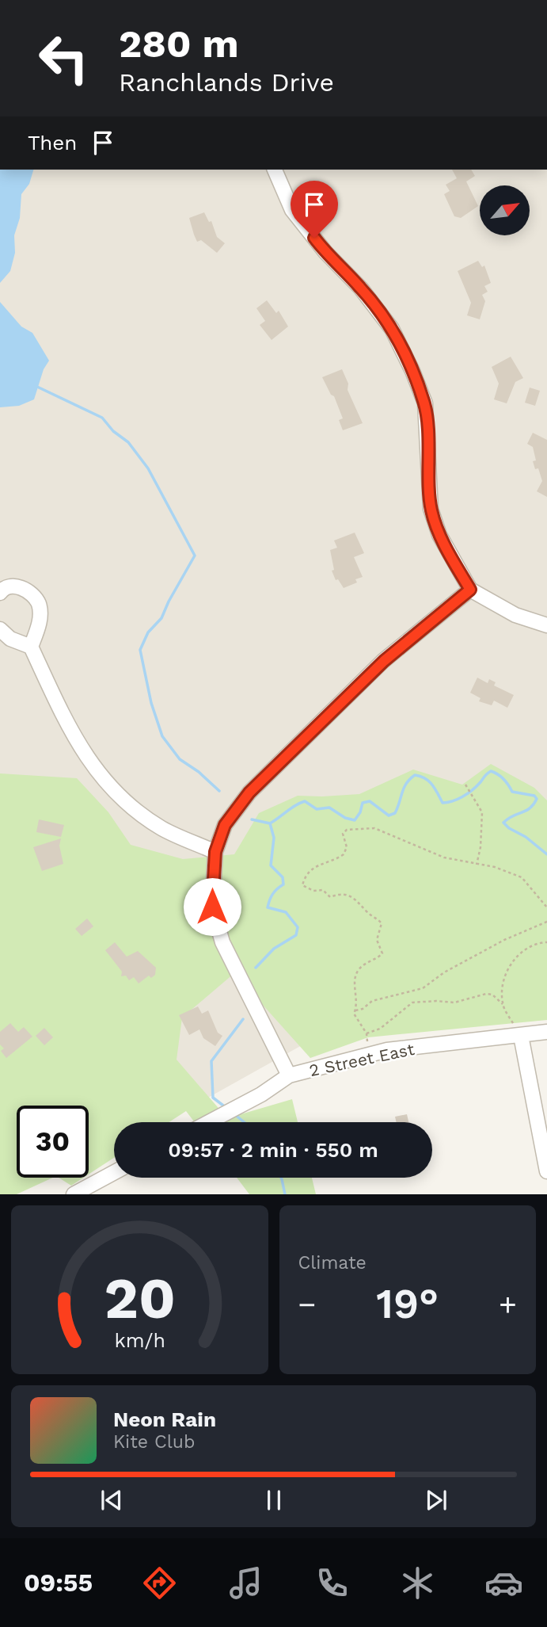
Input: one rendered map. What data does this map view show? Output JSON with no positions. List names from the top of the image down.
{
  "streets": {
    "street": ["2 Street East"]
  },
  "north": "top right",
  "page": {
    "turn": ["280 m", "Ranchlands Drive"],
    "then": "Then",
    "limit": "30",
    "trip": "09:57 · 2 min · 550 m",
    "tile": "Climate",
    "heat": ["−", "19°", "+"],
    "song": ["Neon Rain", "Kite Club"],
    "tabs": "09:55",
    "gauge": ["20", "km/h"]
  }
}
